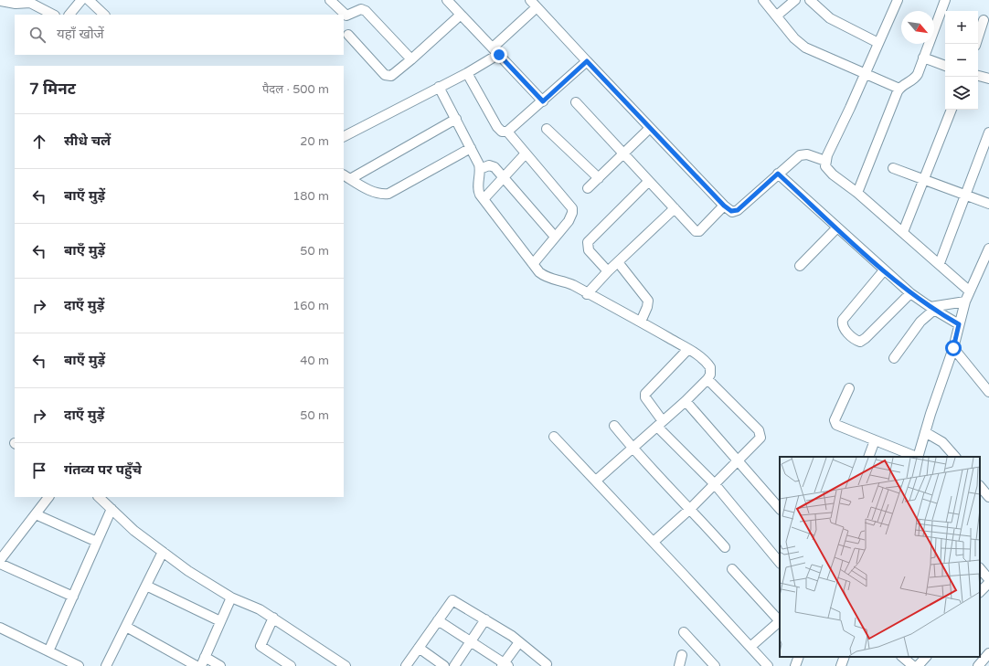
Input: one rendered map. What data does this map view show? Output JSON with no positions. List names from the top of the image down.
{
  "north": "bottom right",
  "page": {
    "map_buttons": ["+", "−"],
    "search": "यहाँ खोजें",
    "heading": ["7 मिनट", "पैदल · 500 m"],
    "list": [
      ["सीधे चलें", "20 m"],
      ["बाएँ मुड़ें", "180 m"],
      ["बाएँ मुड़ें", "50 m"],
      ["दाएँ मुड़ें", "160 m"],
      ["बाएँ मुड़ें", "40 m"],
      ["दाएँ मुड़ें", "50 m"],
      "गंतव्य पर पहुँचे"
    ]
  }
}
